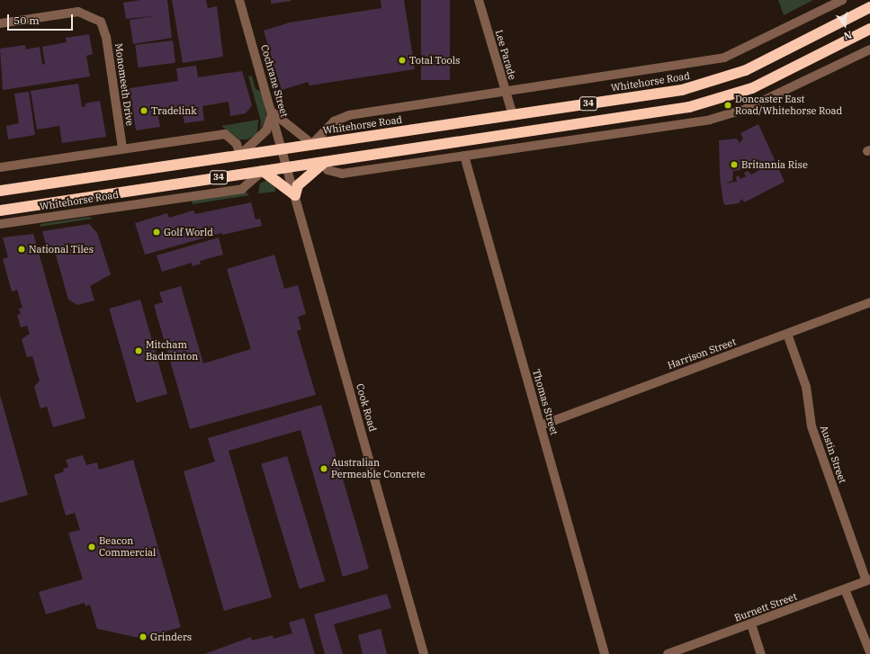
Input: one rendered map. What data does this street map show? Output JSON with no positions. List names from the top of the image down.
{
  "streets": {
    "highway": ["Whitehorse Road", "34"],
    "street": [
      "Lee Parade",
      "Cochrane Street",
      "Monomeeth Drive",
      "Harrison Street",
      "Thomas Street",
      "Cook Road",
      "Austin Street",
      "Burnett Street"
    ]
  },
  "crossings": [
    ["Lee Parade", "Whitehorse Road"],
    ["Cochrane Street", "Whitehorse Road"],
    ["Cochrane Street", "Cook Road"],
    ["Whitehorse Road", "Cook Road"],
    ["Harrison Street", "Thomas Street"],
    ["Harrison Street", "Austin Street"],
    ["Austin Street", "Burnett Street"]
  ],
  "places": [
    "Total Tools",
    "Doncaster East Road/Whitehorse Road",
    "Tradelink",
    "Britannia Rise",
    "Golf World",
    "National Tiles",
    "Mitcham Badminton",
    "Australian Permeable Concrete",
    "Beacon Commercial",
    "Grinders"
  ],
  "scale_bar": "50 m",
  "north": "bottom"
}
